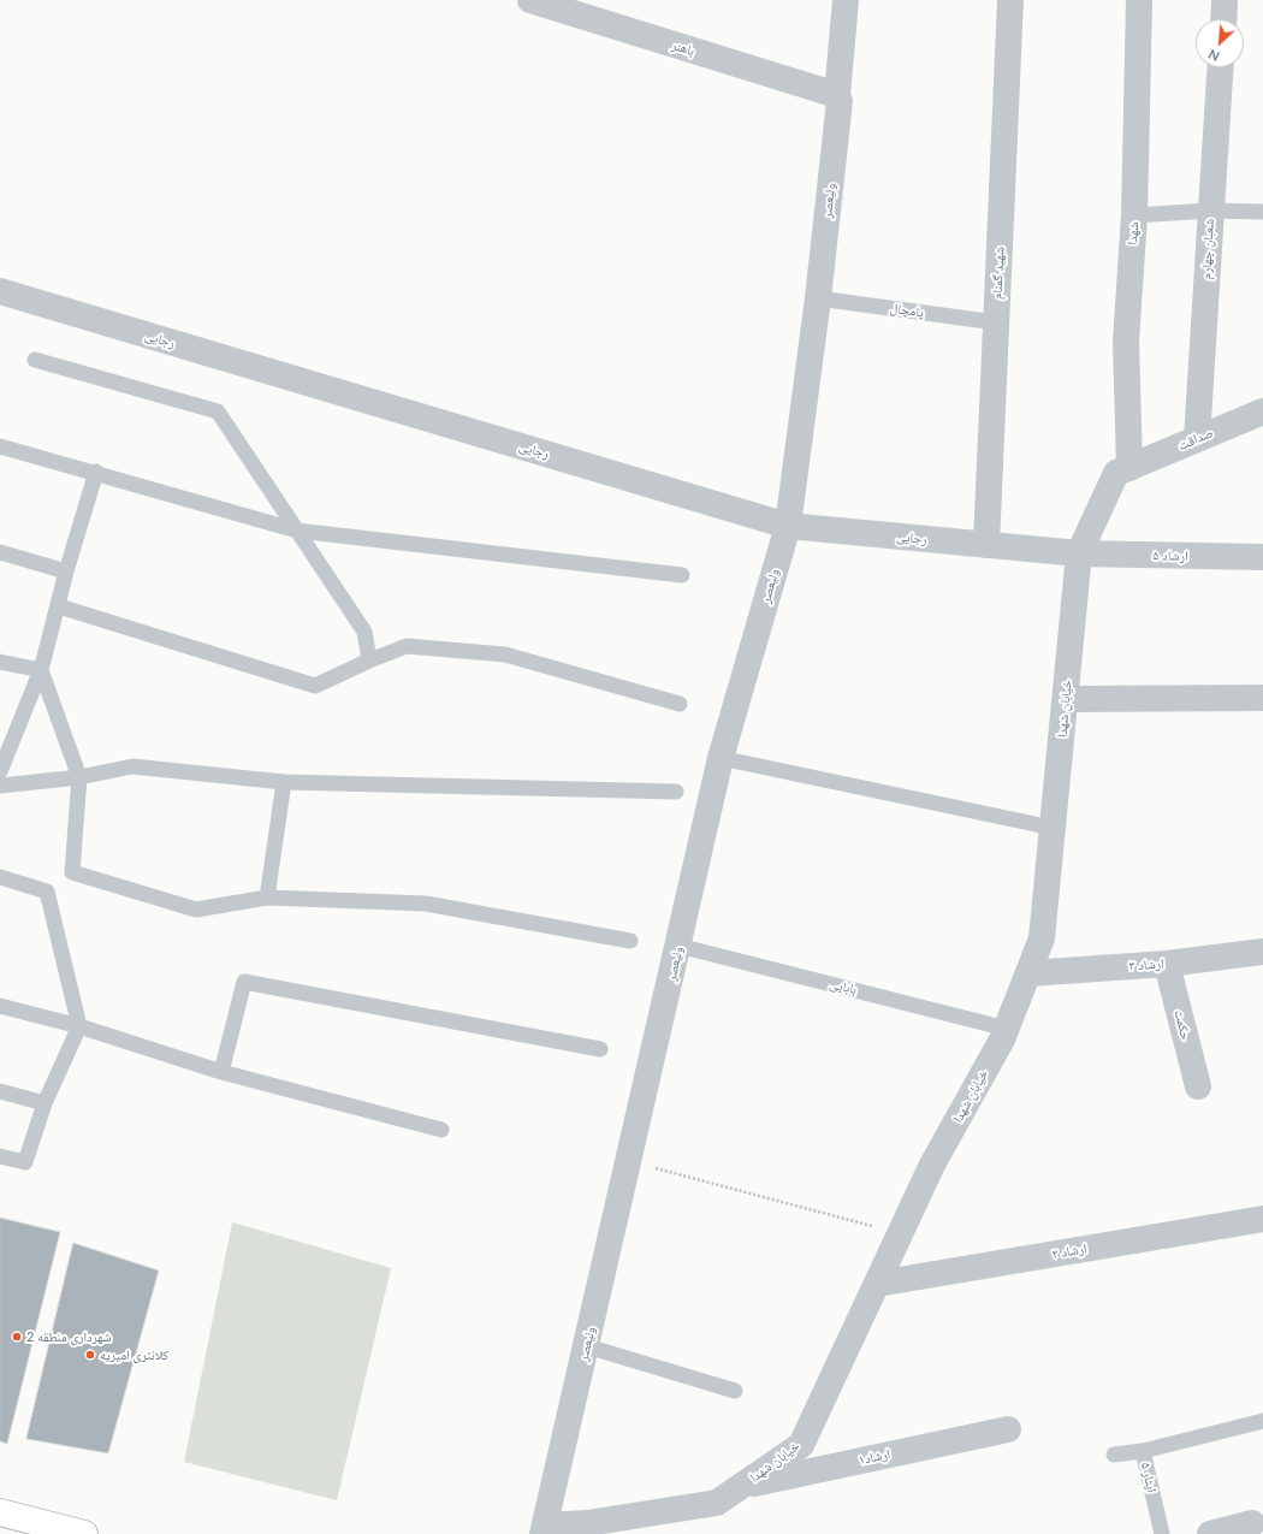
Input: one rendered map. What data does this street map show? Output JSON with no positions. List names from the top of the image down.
{
  "streets": {
    "street": [
      "باهنر",
      "ولیعصر",
      "شهدا",
      "شعبان چهارم",
      "شهید گمنام",
      "رجایی",
      "صداقت",
      "ارشاد ۵",
      "خیابان شهدا",
      "ارشاد ۳",
      "حکمت",
      "ارشاد ۲",
      "ارشاد۱"
    ],
    "lane": ["پامچال", "بابایی", "ایثار ۵"]
  },
  "crossings": [
    ["باهنر", "ولیعصر"],
    ["ولیعصر", "پامچال"],
    ["ولیعصر", "رجایی"],
    ["ولیعصر", "خیابان شهدا"],
    ["ولیعصر", "بابایی"],
    ["شهدا", "صداقت"],
    ["شهدا", "خیابان شهدا"],
    ["شعبان چهارم", "صداقت"],
    ["شهید گمنام", "پامچال"],
    ["شهید گمنام", "رجایی"],
    ["رجایی", "ارشاد ۵"],
    ["رجایی", "خیابان شهدا"],
    ["صداقت", "خیابان شهدا"],
    ["ارشاد ۵", "خیابان شهدا"],
    ["خیابان شهدا", "ارشاد ۳"],
    ["خیابان شهدا", "بابایی"],
    ["خیابان شهدا", "ارشاد ۲"],
    ["خیابان شهدا", "ارشاد۱"],
    ["ارشاد ۳", "حکمت"]
  ],
  "places": ["شهرداری منطقه 2", "کلانتری امیریه"],
  "north": "bottom left"
}
